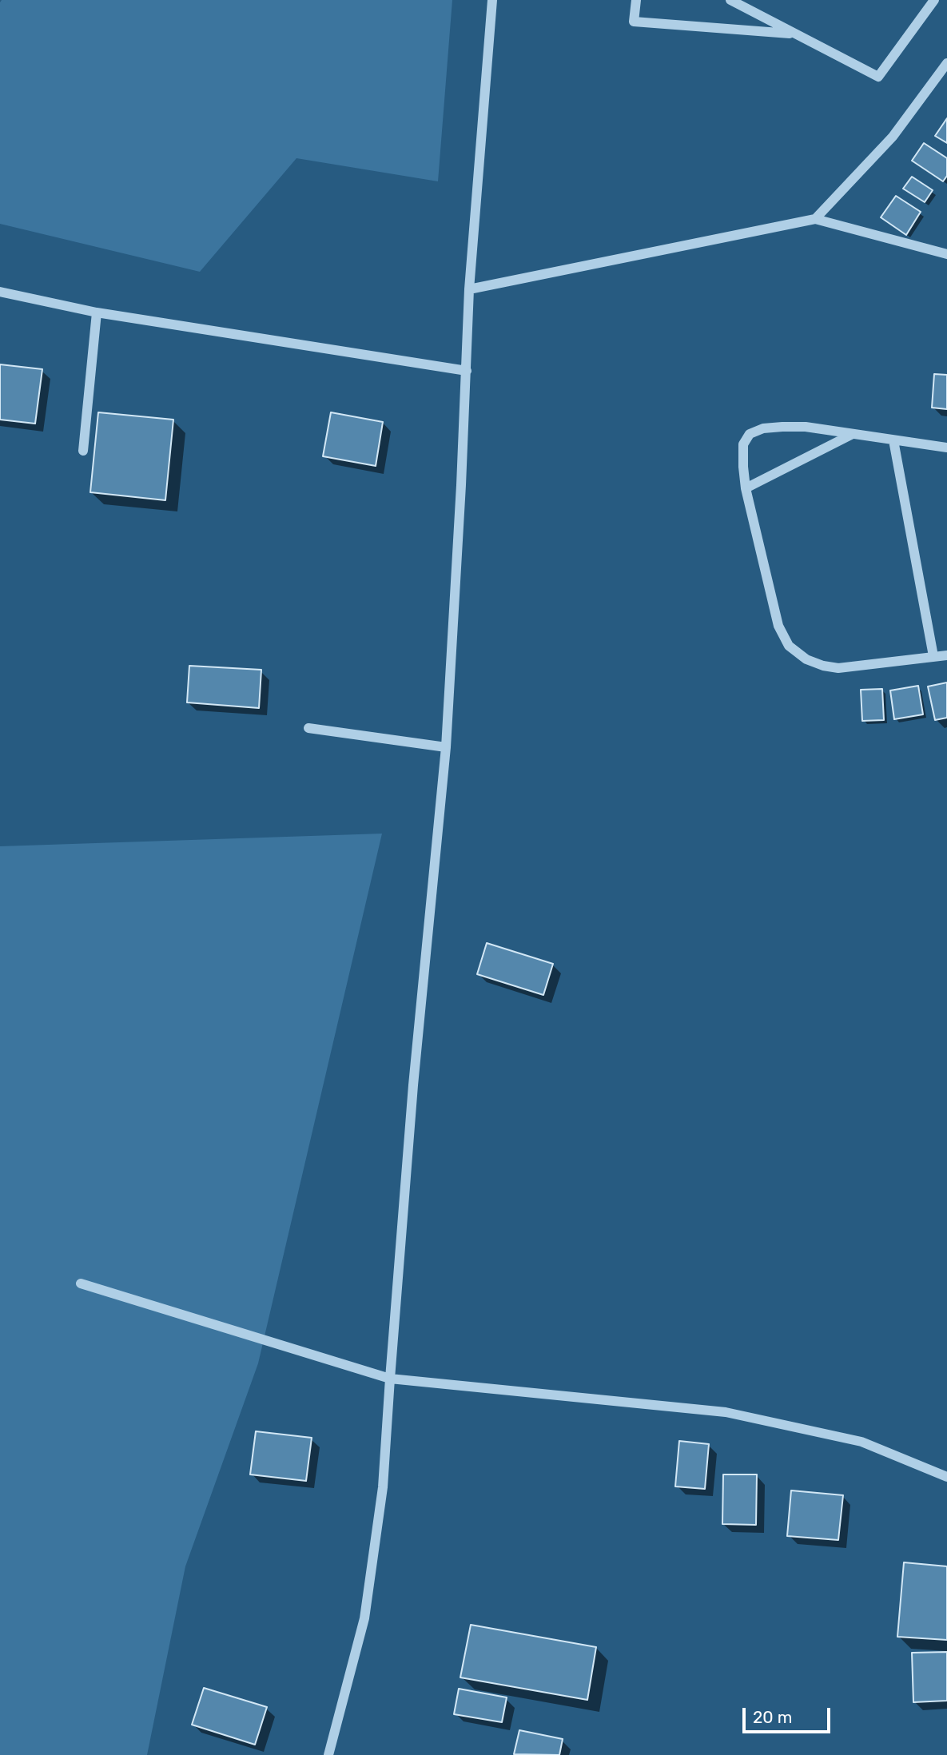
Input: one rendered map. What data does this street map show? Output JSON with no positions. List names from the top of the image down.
{
  "scale_bar": "20 m"
}
